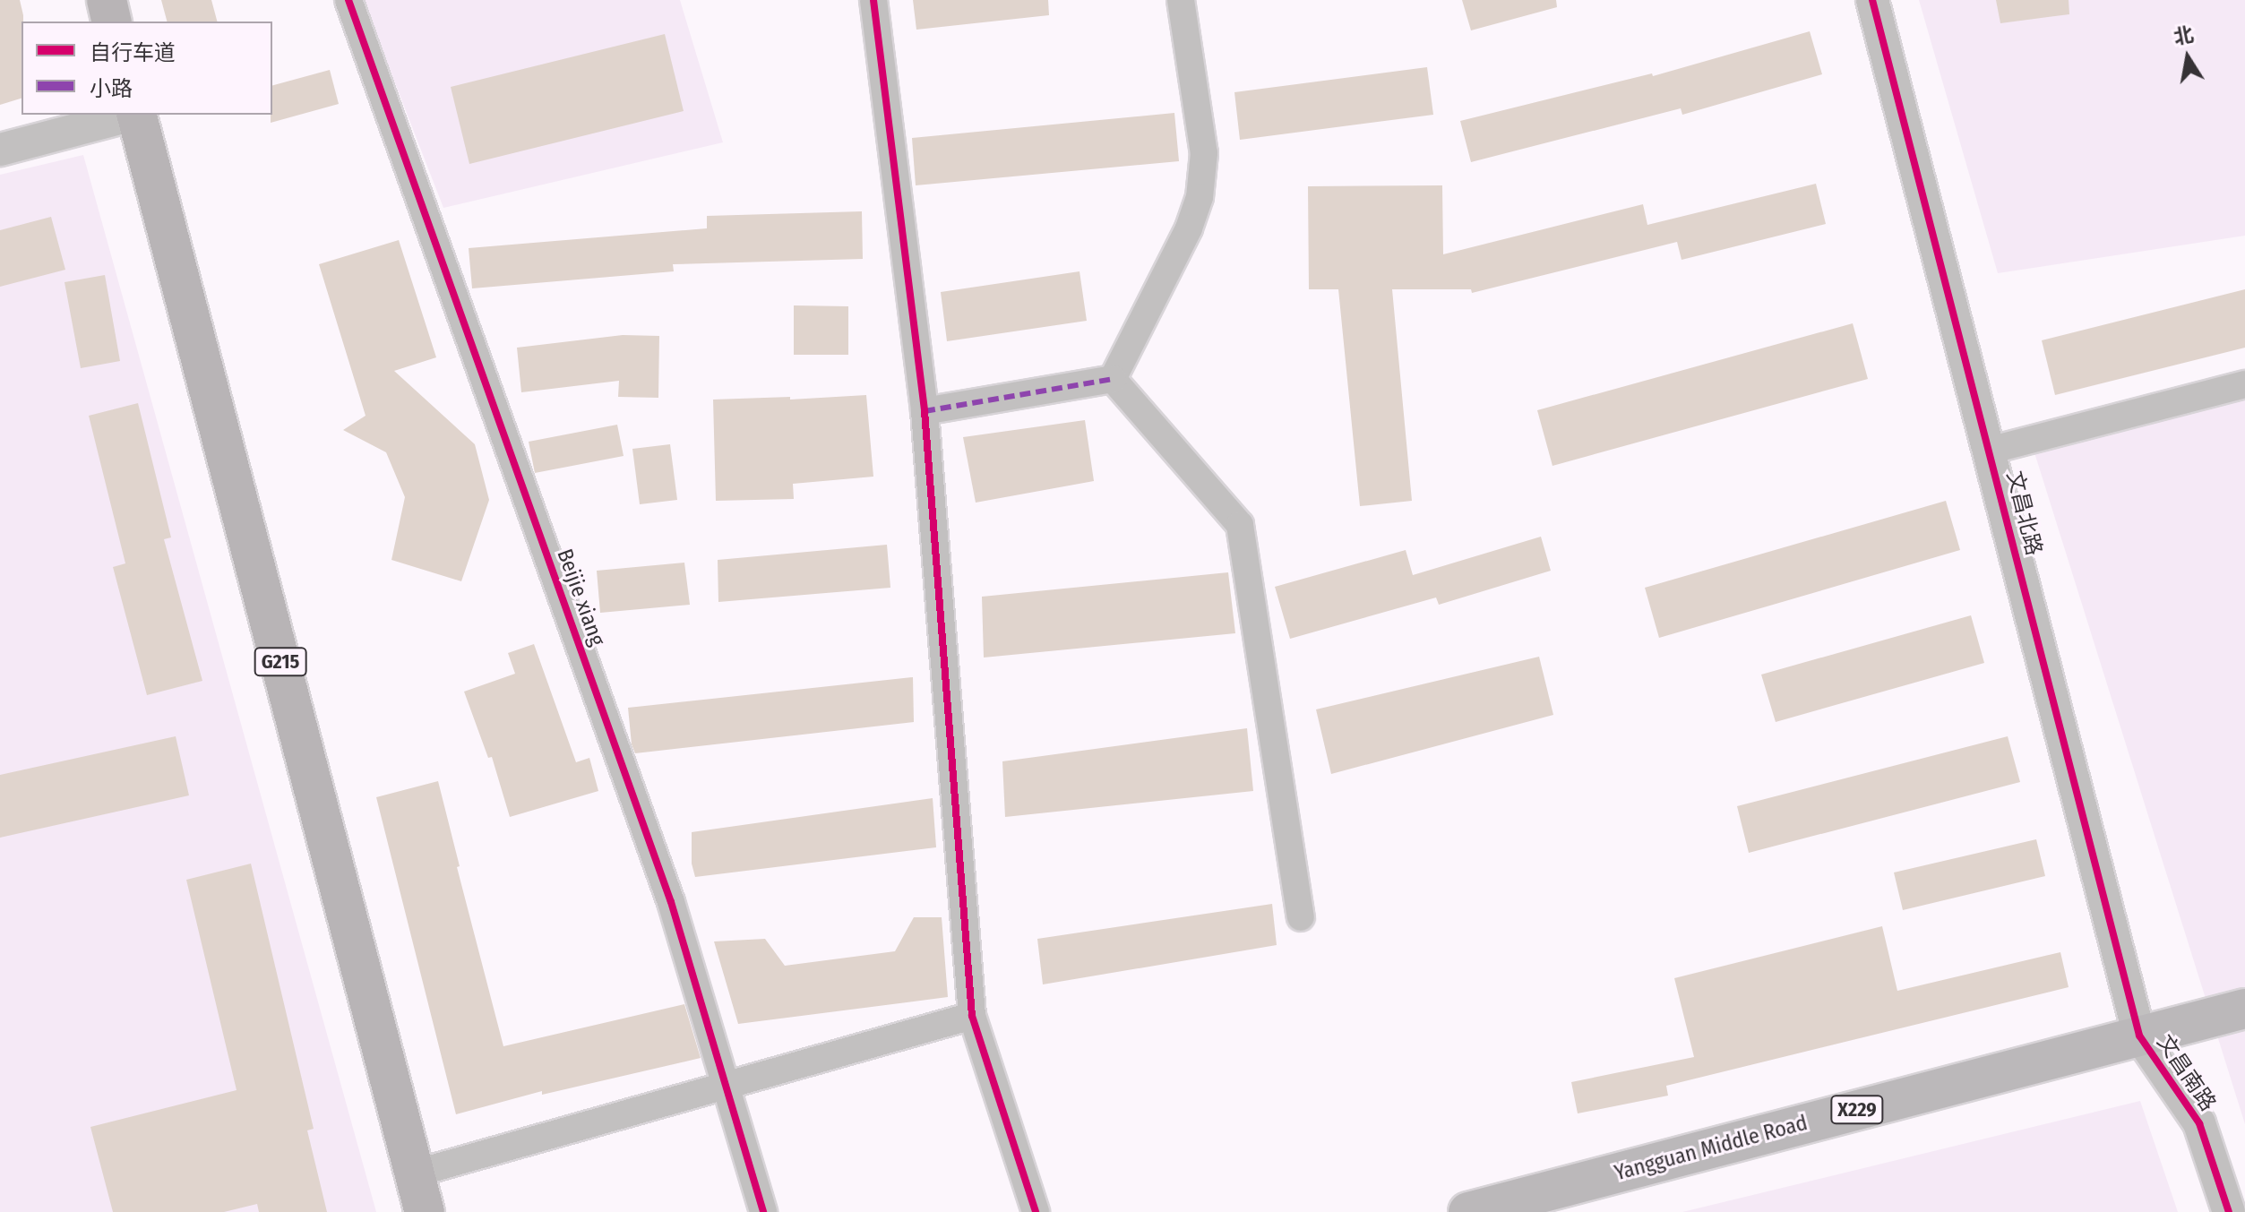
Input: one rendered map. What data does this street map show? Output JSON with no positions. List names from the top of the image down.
{
  "streets": {
    "highway": ["G215"],
    "main road": ["X229", "Yangguan Middle Road"],
    "street": ["文昌北路", "Beijie xiang", "文昌南路"]
  },
  "crossings": [
    ["文昌北路", "文昌南路"],
    ["文昌北路", "Yangguan Middle Road"],
    ["文昌南路", "Yangguan Middle Road"]
  ],
  "legend": ["自行车道", "小路"],
  "north": "top"
}
